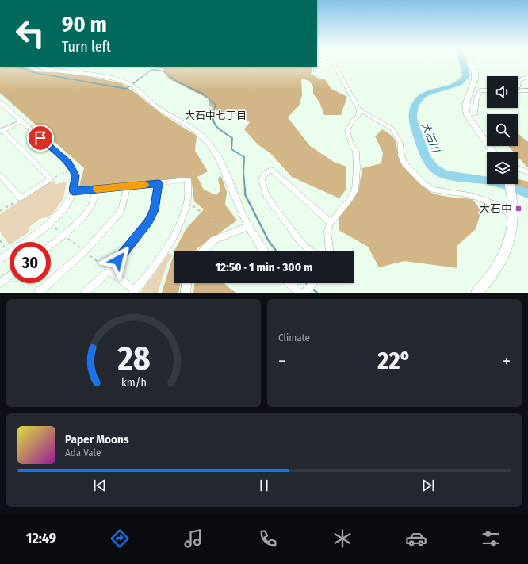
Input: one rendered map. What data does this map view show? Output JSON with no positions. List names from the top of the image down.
{
  "districts": ["大石中七丁目"],
  "water": ["大石川"],
  "places": {
    "transit": ["大石中"]
  },
  "page": {
    "turn": ["90 m", "Turn left"],
    "limit": "30",
    "trip": "12:50 · 1 min · 300 m",
    "tile": "Climate",
    "heat": ["−", "22°", "+"],
    "song": ["Paper Moons", "Ada Vale"],
    "tabs": "12:49",
    "gauge": ["28", "km/h"]
  }
}
